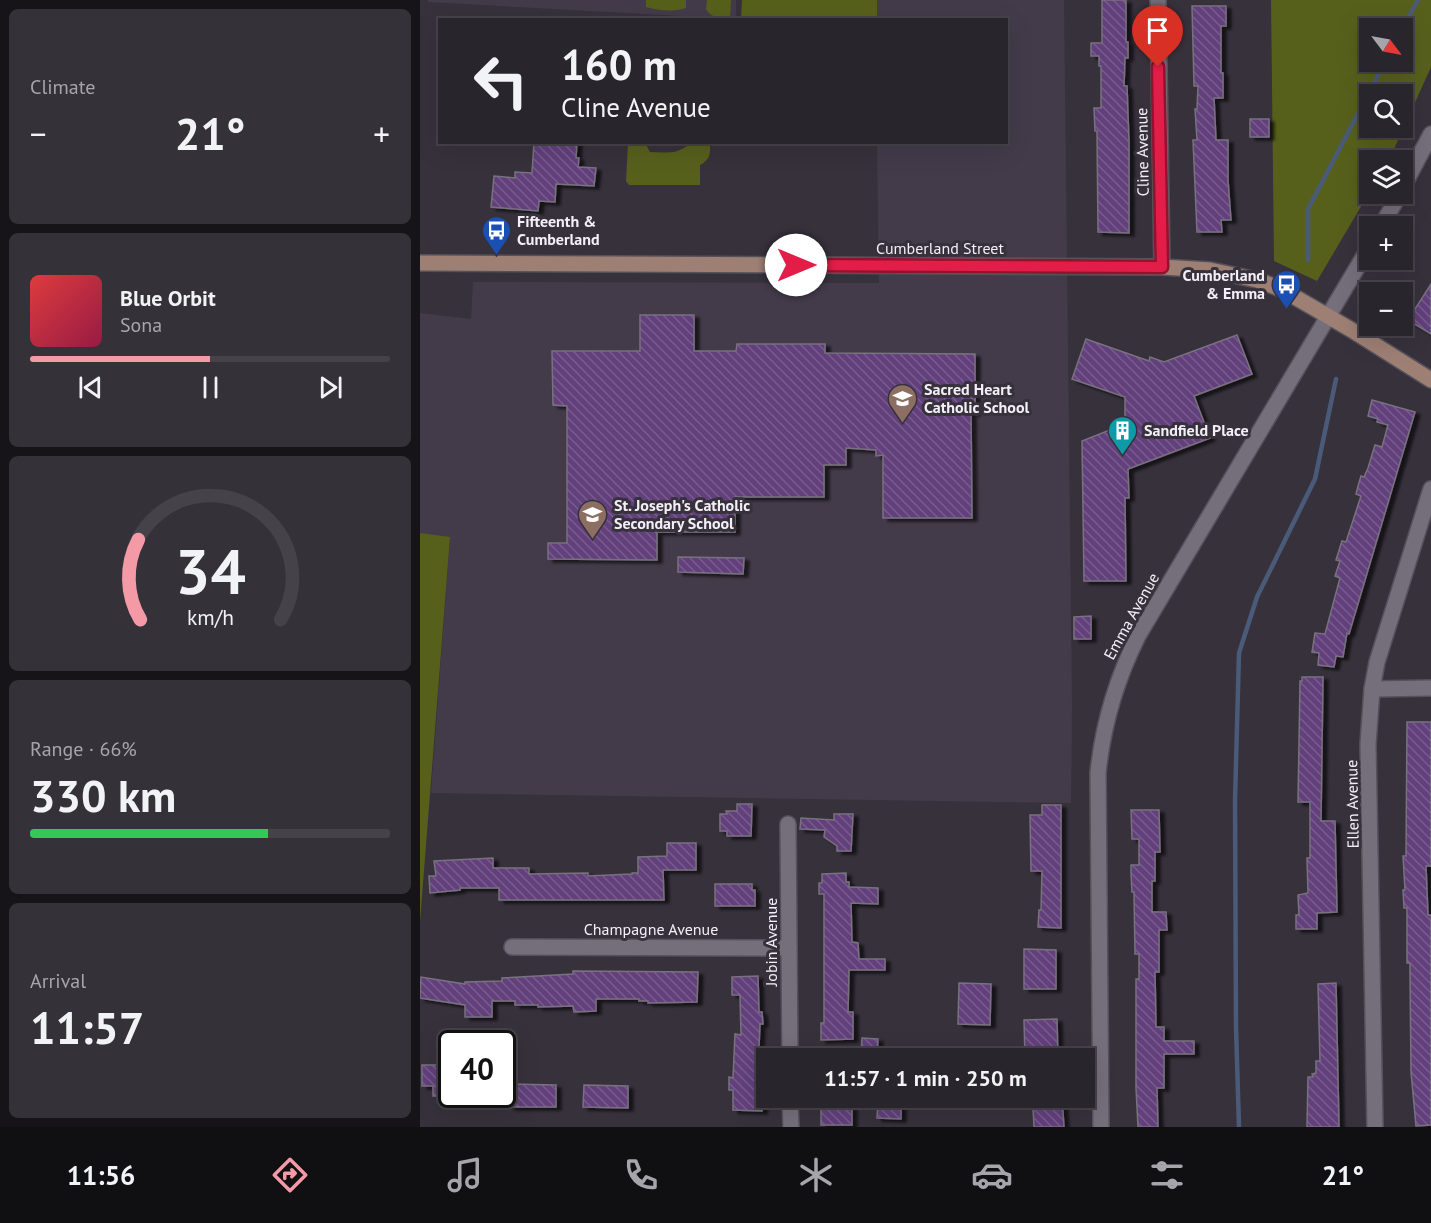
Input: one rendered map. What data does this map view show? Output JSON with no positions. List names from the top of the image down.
{
  "streets": {
    "street": [
      "Cline Avenue",
      "Cumberland Street",
      "Emma Avenue",
      "Ellen Avenue",
      "Champagne Avenue",
      "Jobin Avenue"
    ]
  },
  "crossings": [
    ["Cline Avenue", "Cumberland Street"],
    ["Cumberland Street", "Emma Avenue"],
    ["Champagne Avenue", "Jobin Avenue"]
  ],
  "places": {
    "bus stop": ["Fifteenth & Cumberland", "Cumberland & Emma"],
    "school or university": ["Sacred Heart Catholic School", "St. Joseph's Catholic Secondary School"],
    "building": ["Sandfield Place"]
  },
  "north": "bottom right",
  "page": {
    "tile": [
      "Climate",
      ["Range · 66%", "330 km"],
      ["Arrival", "11:57"]
    ],
    "map_buttons": ["+", "−"],
    "turn": ["160 m", "Cline Avenue"],
    "heat": ["−", "21°", "+"],
    "song": ["Blue Orbit", "Sona"],
    "limit": "40",
    "trip": "11:57 · 1 min · 250 m",
    "tabs": ["11:56", "21°"],
    "gauge": ["34", "km/h"]
  }
}
